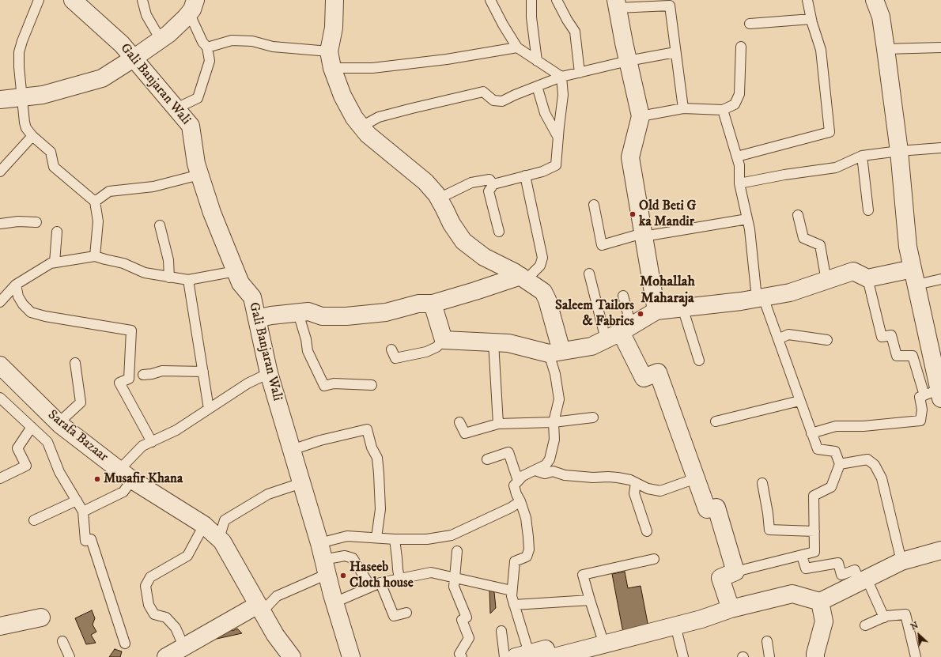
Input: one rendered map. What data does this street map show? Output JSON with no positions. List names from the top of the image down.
{
  "streets": {
    "street": ["Gali Banjaran Wali", "Sarafa Bazaar"]
  },
  "districts": ["Mohallah Maharaja"],
  "places": [
    "Old Beti G ka Mandir",
    "Saleem Tailors & Fabrics",
    "Musafir Khana",
    "Haseeb Cloth house"
  ],
  "north": "top left"
}
